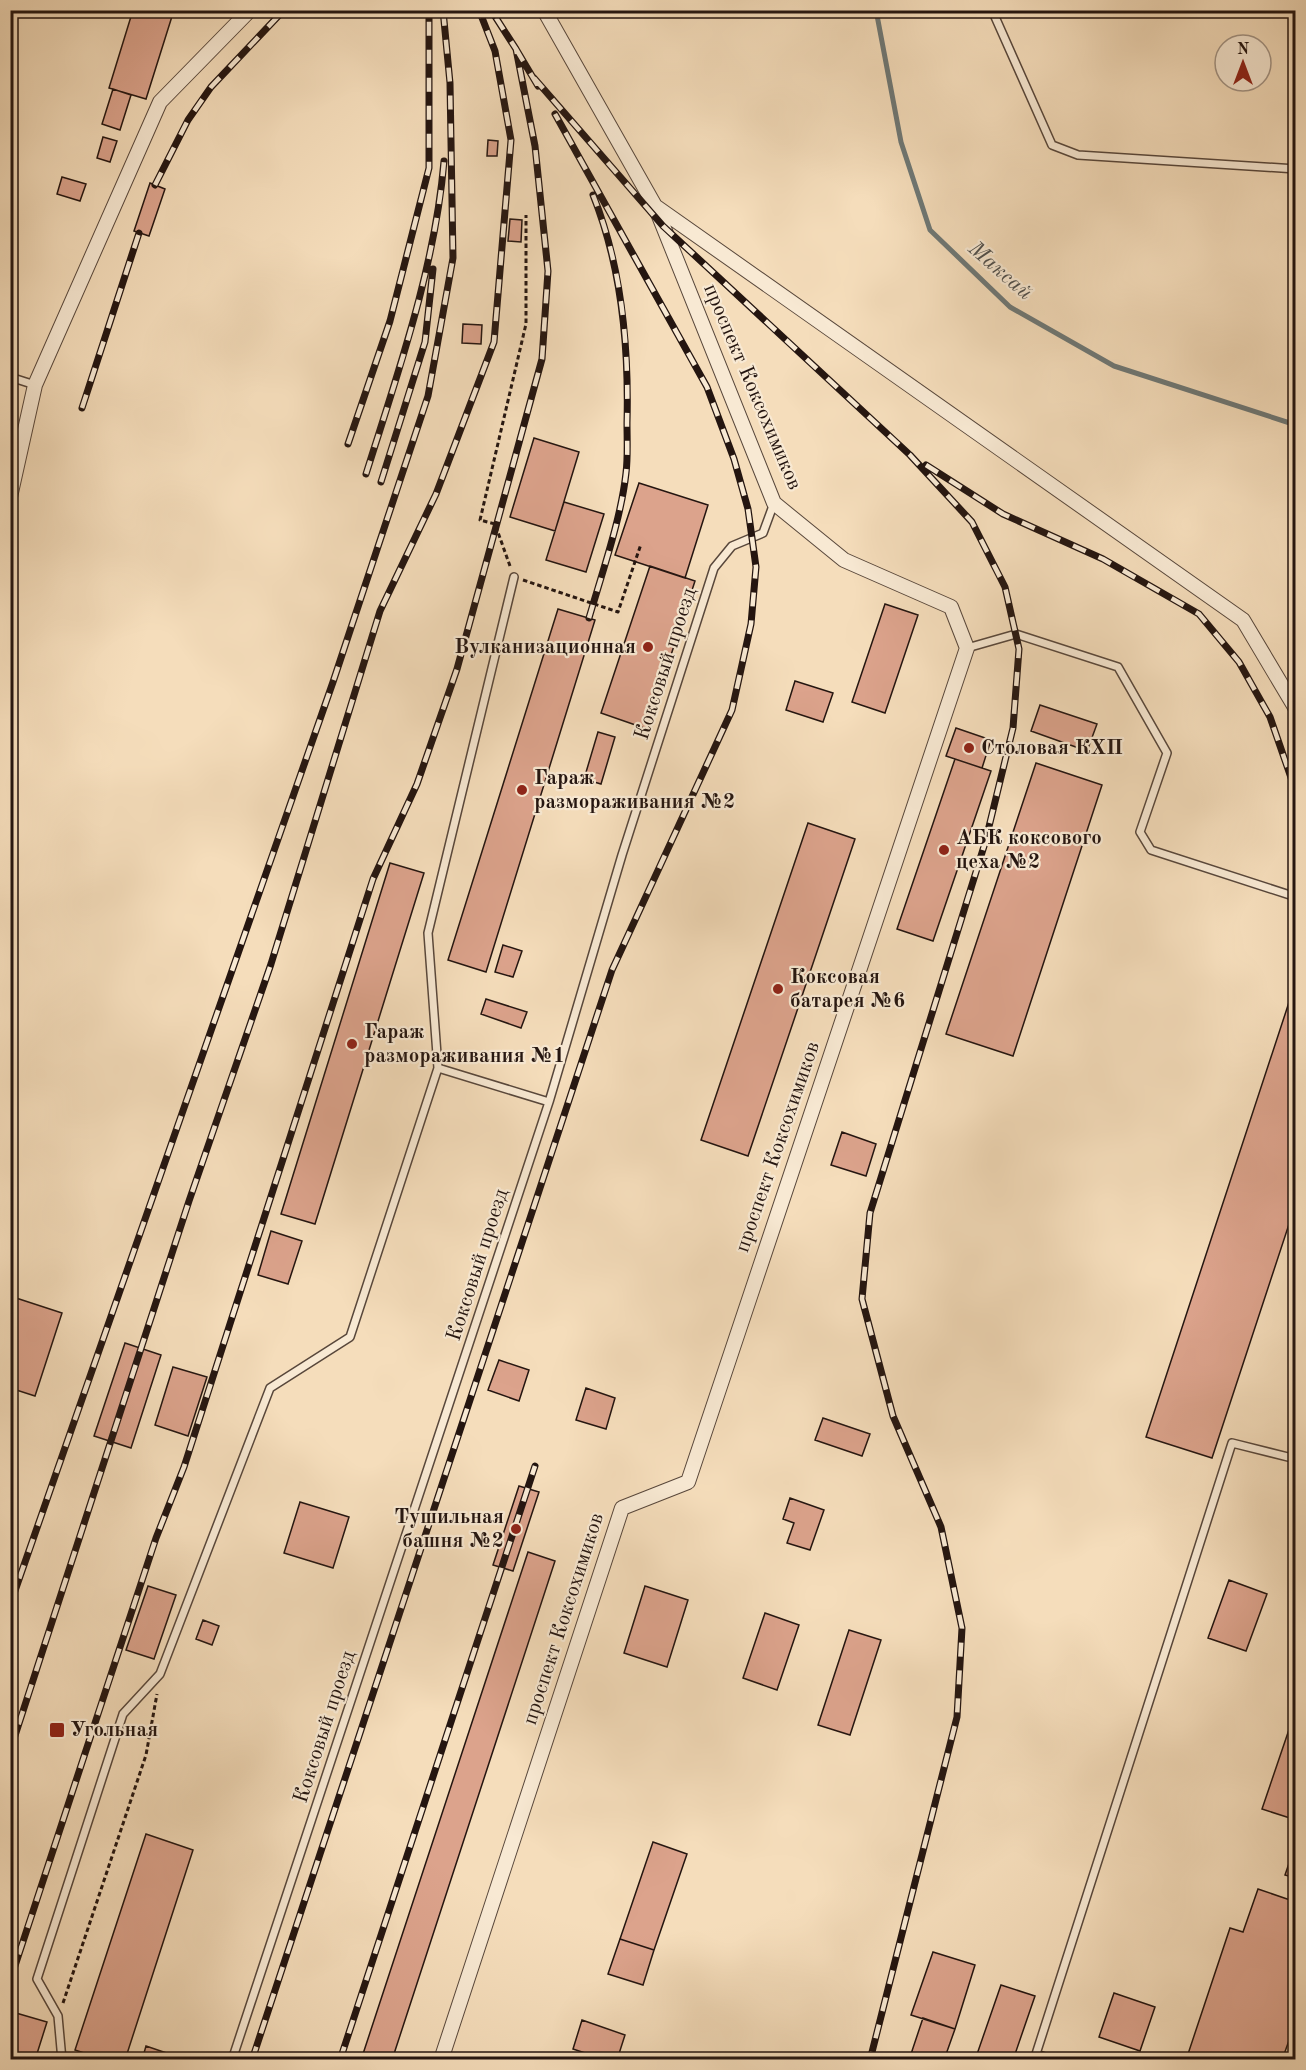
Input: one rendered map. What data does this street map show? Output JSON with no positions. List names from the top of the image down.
{
  "streets": {
    "street": ["проспект Коксохимиков"],
    "lane": ["Коксовый проезд"]
  },
  "crossings": [
    ["проспект Коксохимиков", "Коксовый проезд"]
  ],
  "water": ["Максай"],
  "places": {
    "other": [
      "Вулканизационная",
      "Столовая КХП",
      "Гараж размораживания №2",
      "АБК коксового цеха №2",
      "Коксовая батарея №6",
      "Гараж размораживания №1",
      "Тушильная башня №2"
    ],
    "transit": ["Угольная"]
  },
  "north": "top"
}
